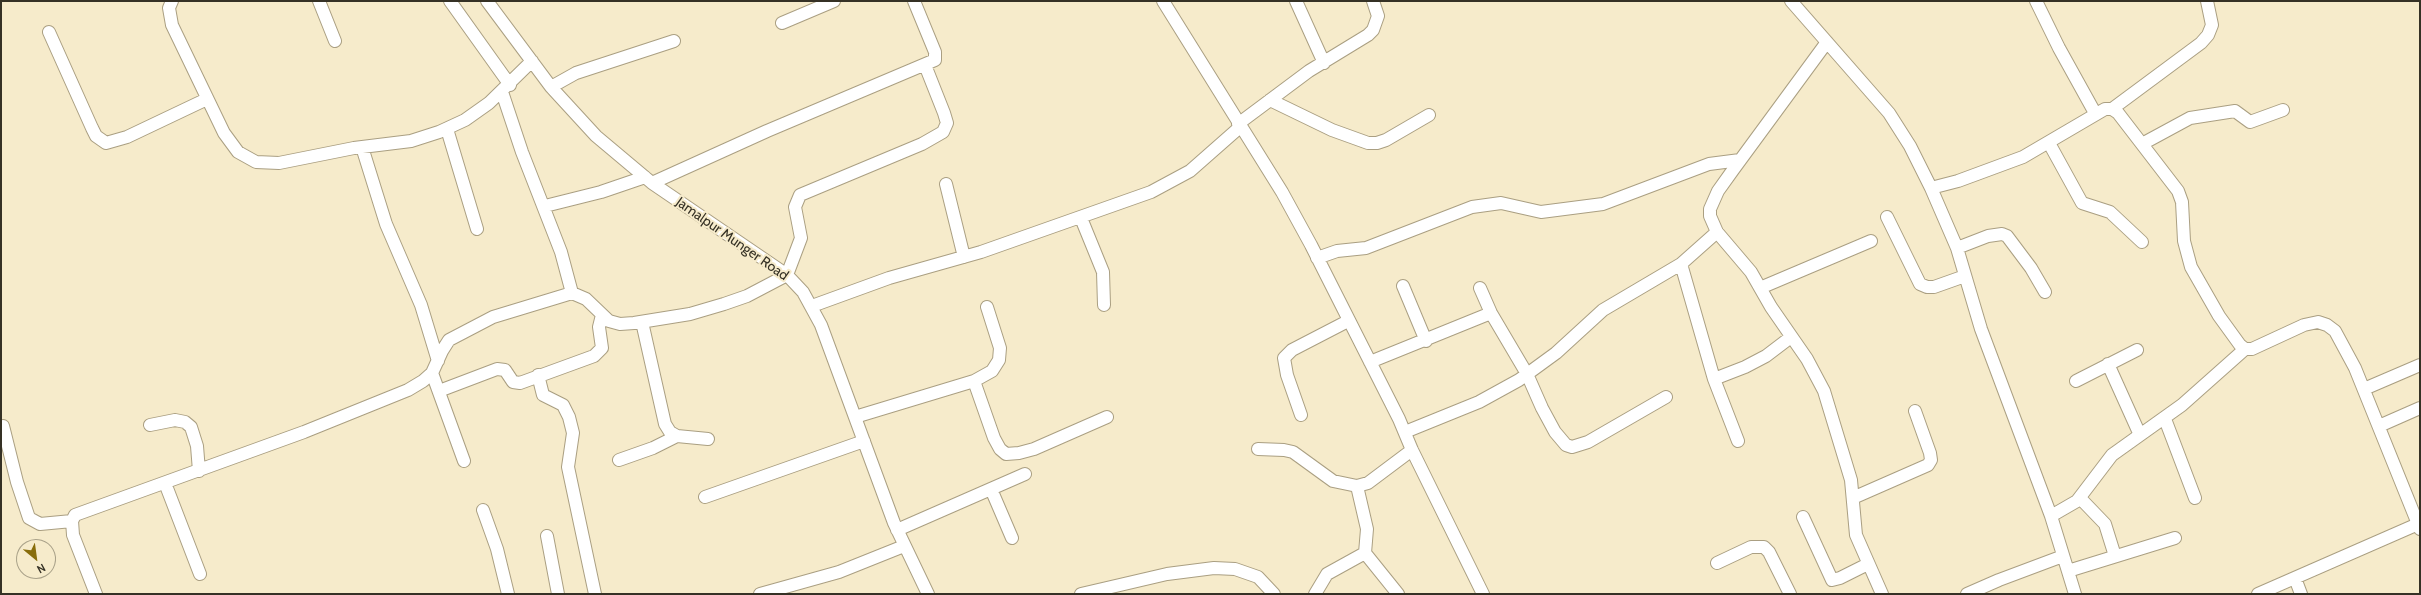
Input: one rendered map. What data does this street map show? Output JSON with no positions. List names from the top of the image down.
{
  "streets": {
    "street": ["Jamalpur Munger Road"]
  },
  "north": "bottom right"
}
